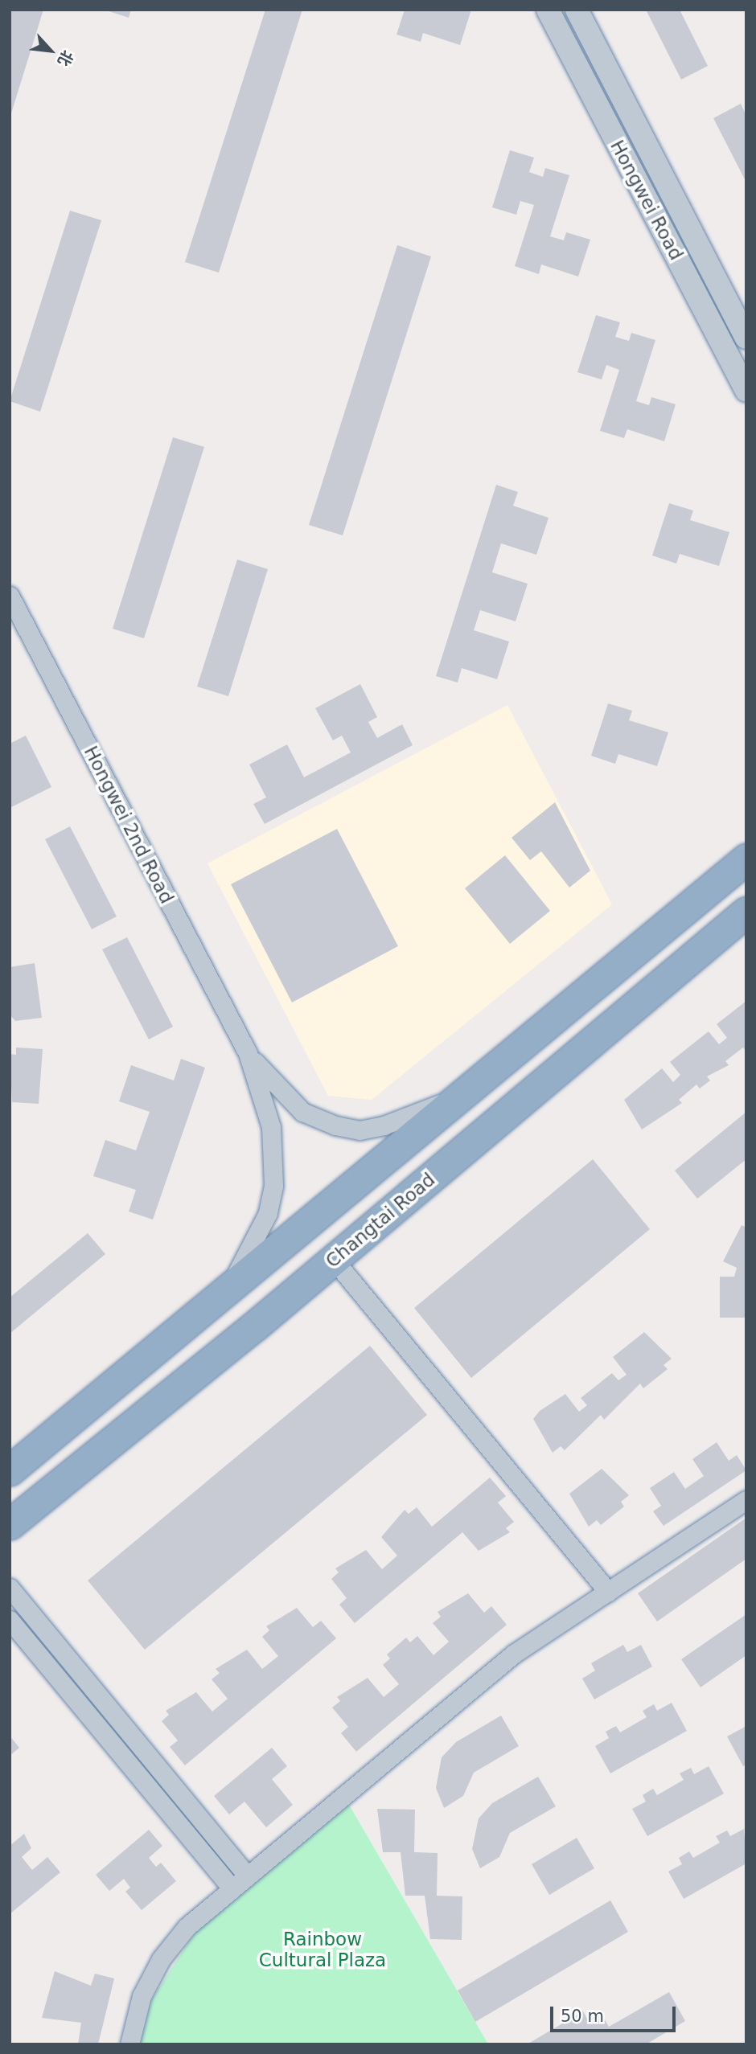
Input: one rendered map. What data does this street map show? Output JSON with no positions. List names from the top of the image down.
{
  "streets": {
    "highway": ["Changtai Road"],
    "street": ["Hongwei Road", "Hongwei 2nd Road"]
  },
  "parks": ["Rainbow Cultural Plaza"],
  "scale_bar": "50 m",
  "north": "bottom right"
}
